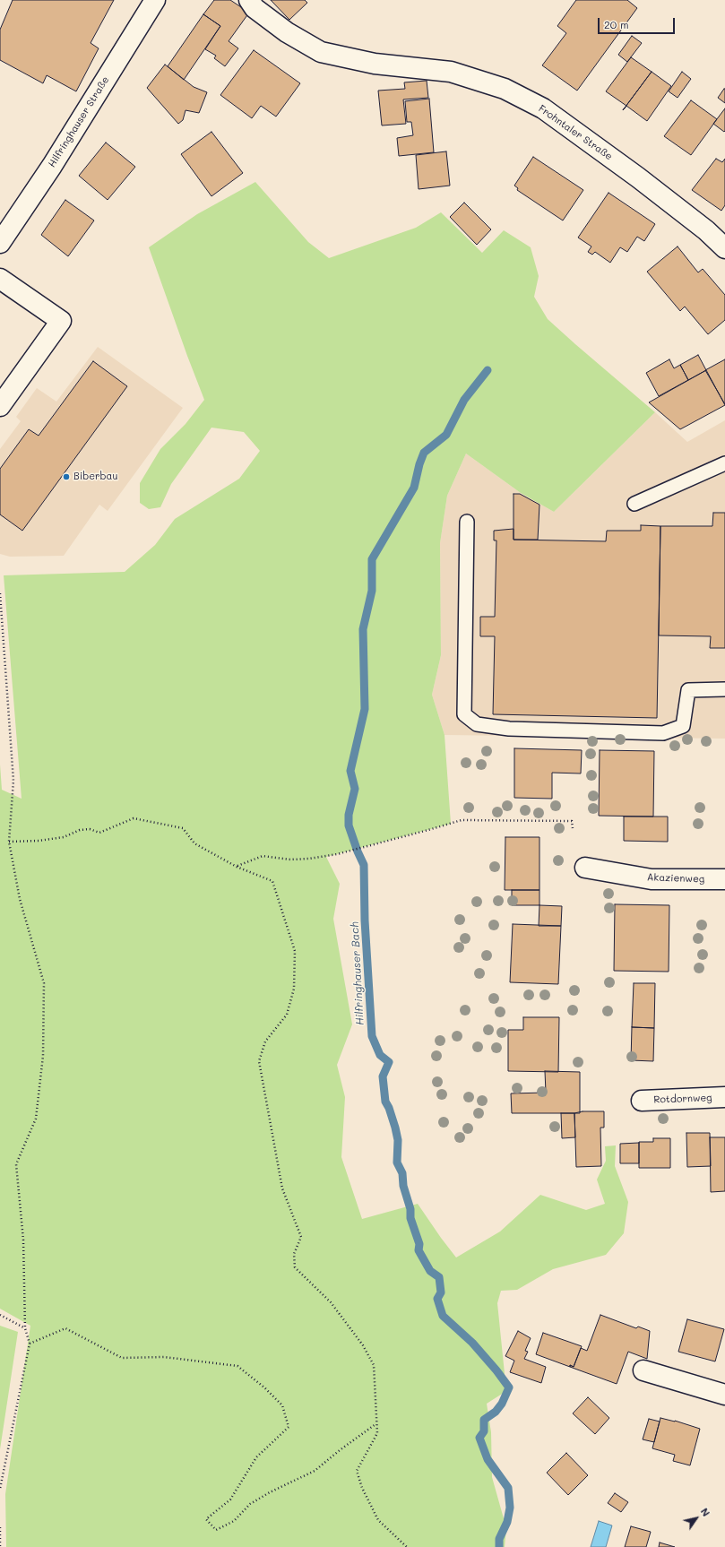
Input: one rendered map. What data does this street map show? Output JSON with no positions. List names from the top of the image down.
{
  "streets": {
    "street": [
      "Hilfringhauser Straße",
      "Frohntaler Straße",
      "Akazienweg",
      "Rotdornweg"
    ]
  },
  "water": ["Hilfringhauser Bach"],
  "places": ["Biberbau"],
  "scale_bar": "20 m",
  "north": "top right"
}
